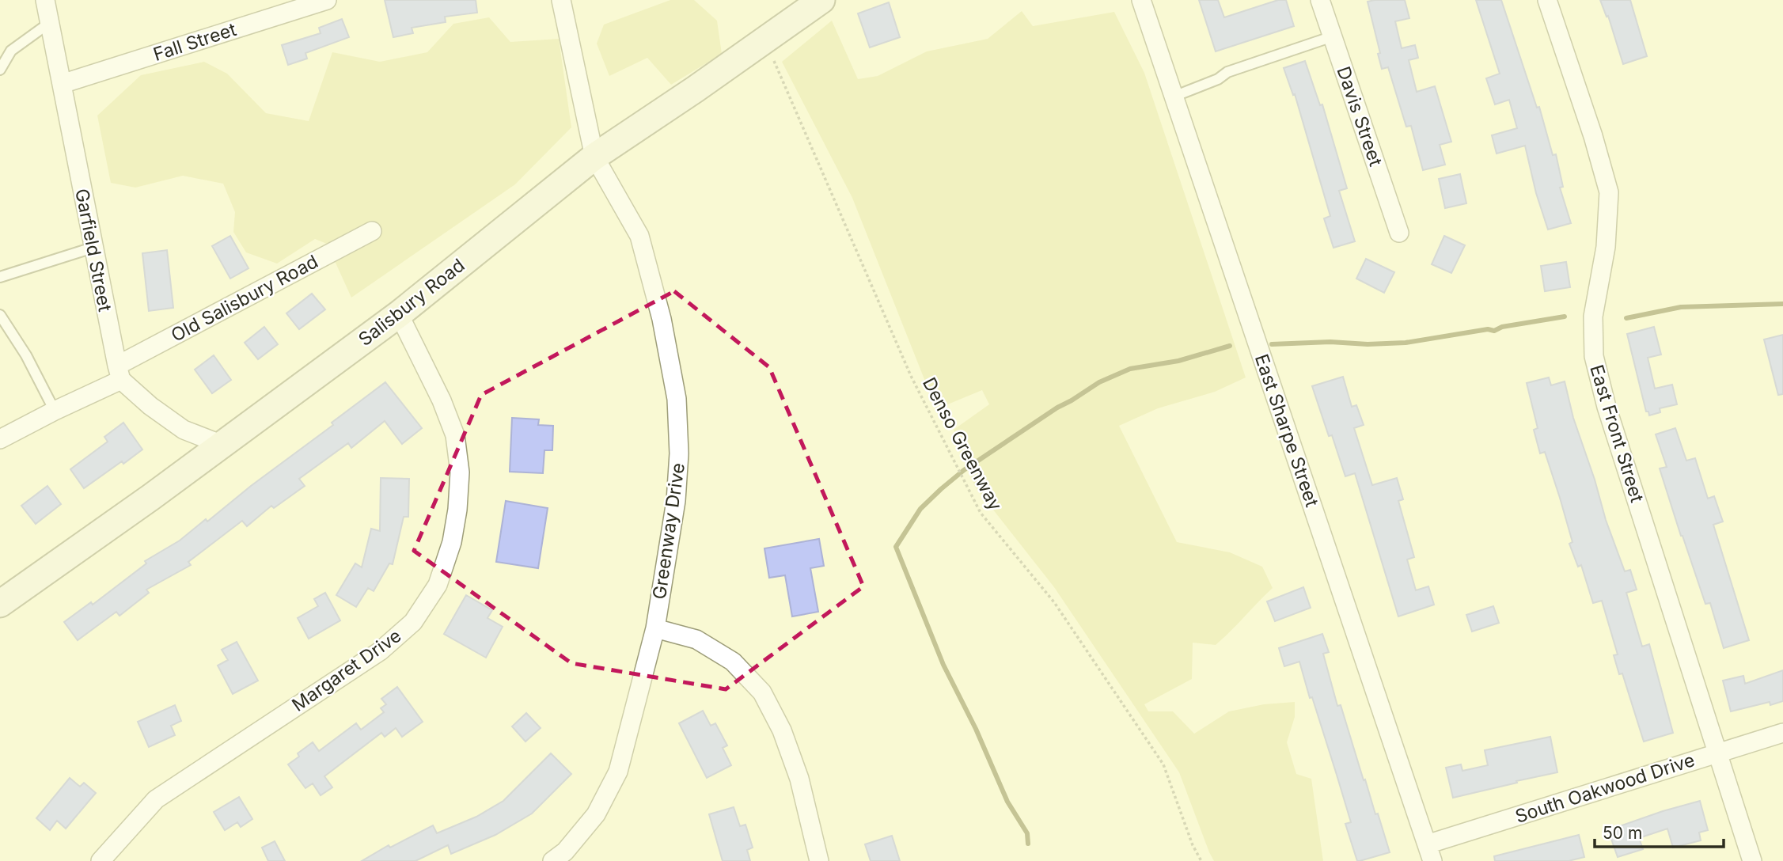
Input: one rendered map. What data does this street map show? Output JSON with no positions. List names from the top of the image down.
{
  "streets": {
    "street": [
      "Fall Street",
      "Davis Street",
      "Garfield Street",
      "Old Salisbury Road",
      "Salisbury Road",
      "East Sharpe Street",
      "East Front Street",
      "Greenway Drive",
      "Margaret Drive",
      "South Oakwood Drive"
    ],
    "path": ["Denso Greenway"]
  },
  "crossings": [
    ["Fall Street", "Garfield Street"],
    ["Garfield Street", "Old Salisbury Road"],
    ["Salisbury Road", "Denso Greenway"],
    ["Salisbury Road", "Greenway Drive"],
    ["Salisbury Road", "Margaret Drive"],
    ["East Sharpe Street", "South Oakwood Drive"],
    ["East Front Street", "South Oakwood Drive"]
  ],
  "scale_bar": "50 m"
}
